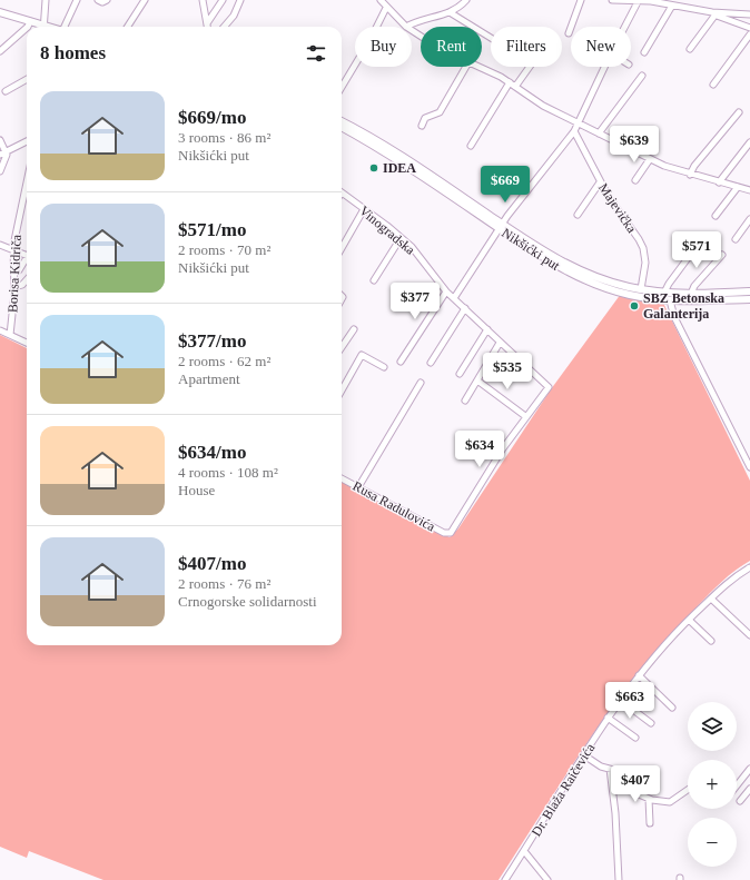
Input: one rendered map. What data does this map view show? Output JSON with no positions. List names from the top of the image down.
{
  "streets": {
    "main road": ["Nikšićki put"],
    "street": [
      "Majevička",
      "Vinogradska",
      "Borisa Kidriča",
      "Rusa Radulovića",
      "Dr. Blaža Raičevića"
    ]
  },
  "crossings": [
    ["Vinogradska", "Rusa Radulovića"]
  ],
  "places": ["IDEA", "SBZ Betonska Galanterija"],
  "page": {
    "chip": [
      "Buy",
      "Rent",
      "Filters",
      "New"
    ],
    "heading": "8 homes",
    "list": [
      {
        "name": "$669/mo",
        "note": "3 rooms · 86 m² · Nikšićki put"
      },
      {
        "name": "$571/mo",
        "note": "2 rooms · 70 m² · Nikšićki put"
      },
      {
        "name": "$377/mo",
        "note": "2 rooms · 62 m² · Apartment"
      },
      {
        "name": "$634/mo",
        "note": "4 rooms · 108 m² · House"
      },
      {
        "name": "$407/mo",
        "note": "2 rooms · 76 m² · Crnogorske solidarnosti"
      }
    ],
    "price": [
      "$639",
      "$669",
      "$571",
      "$377",
      "$535",
      "$634",
      "$663",
      "$407"
    ],
    "map_buttons": ["+", "−"]
  }
}
